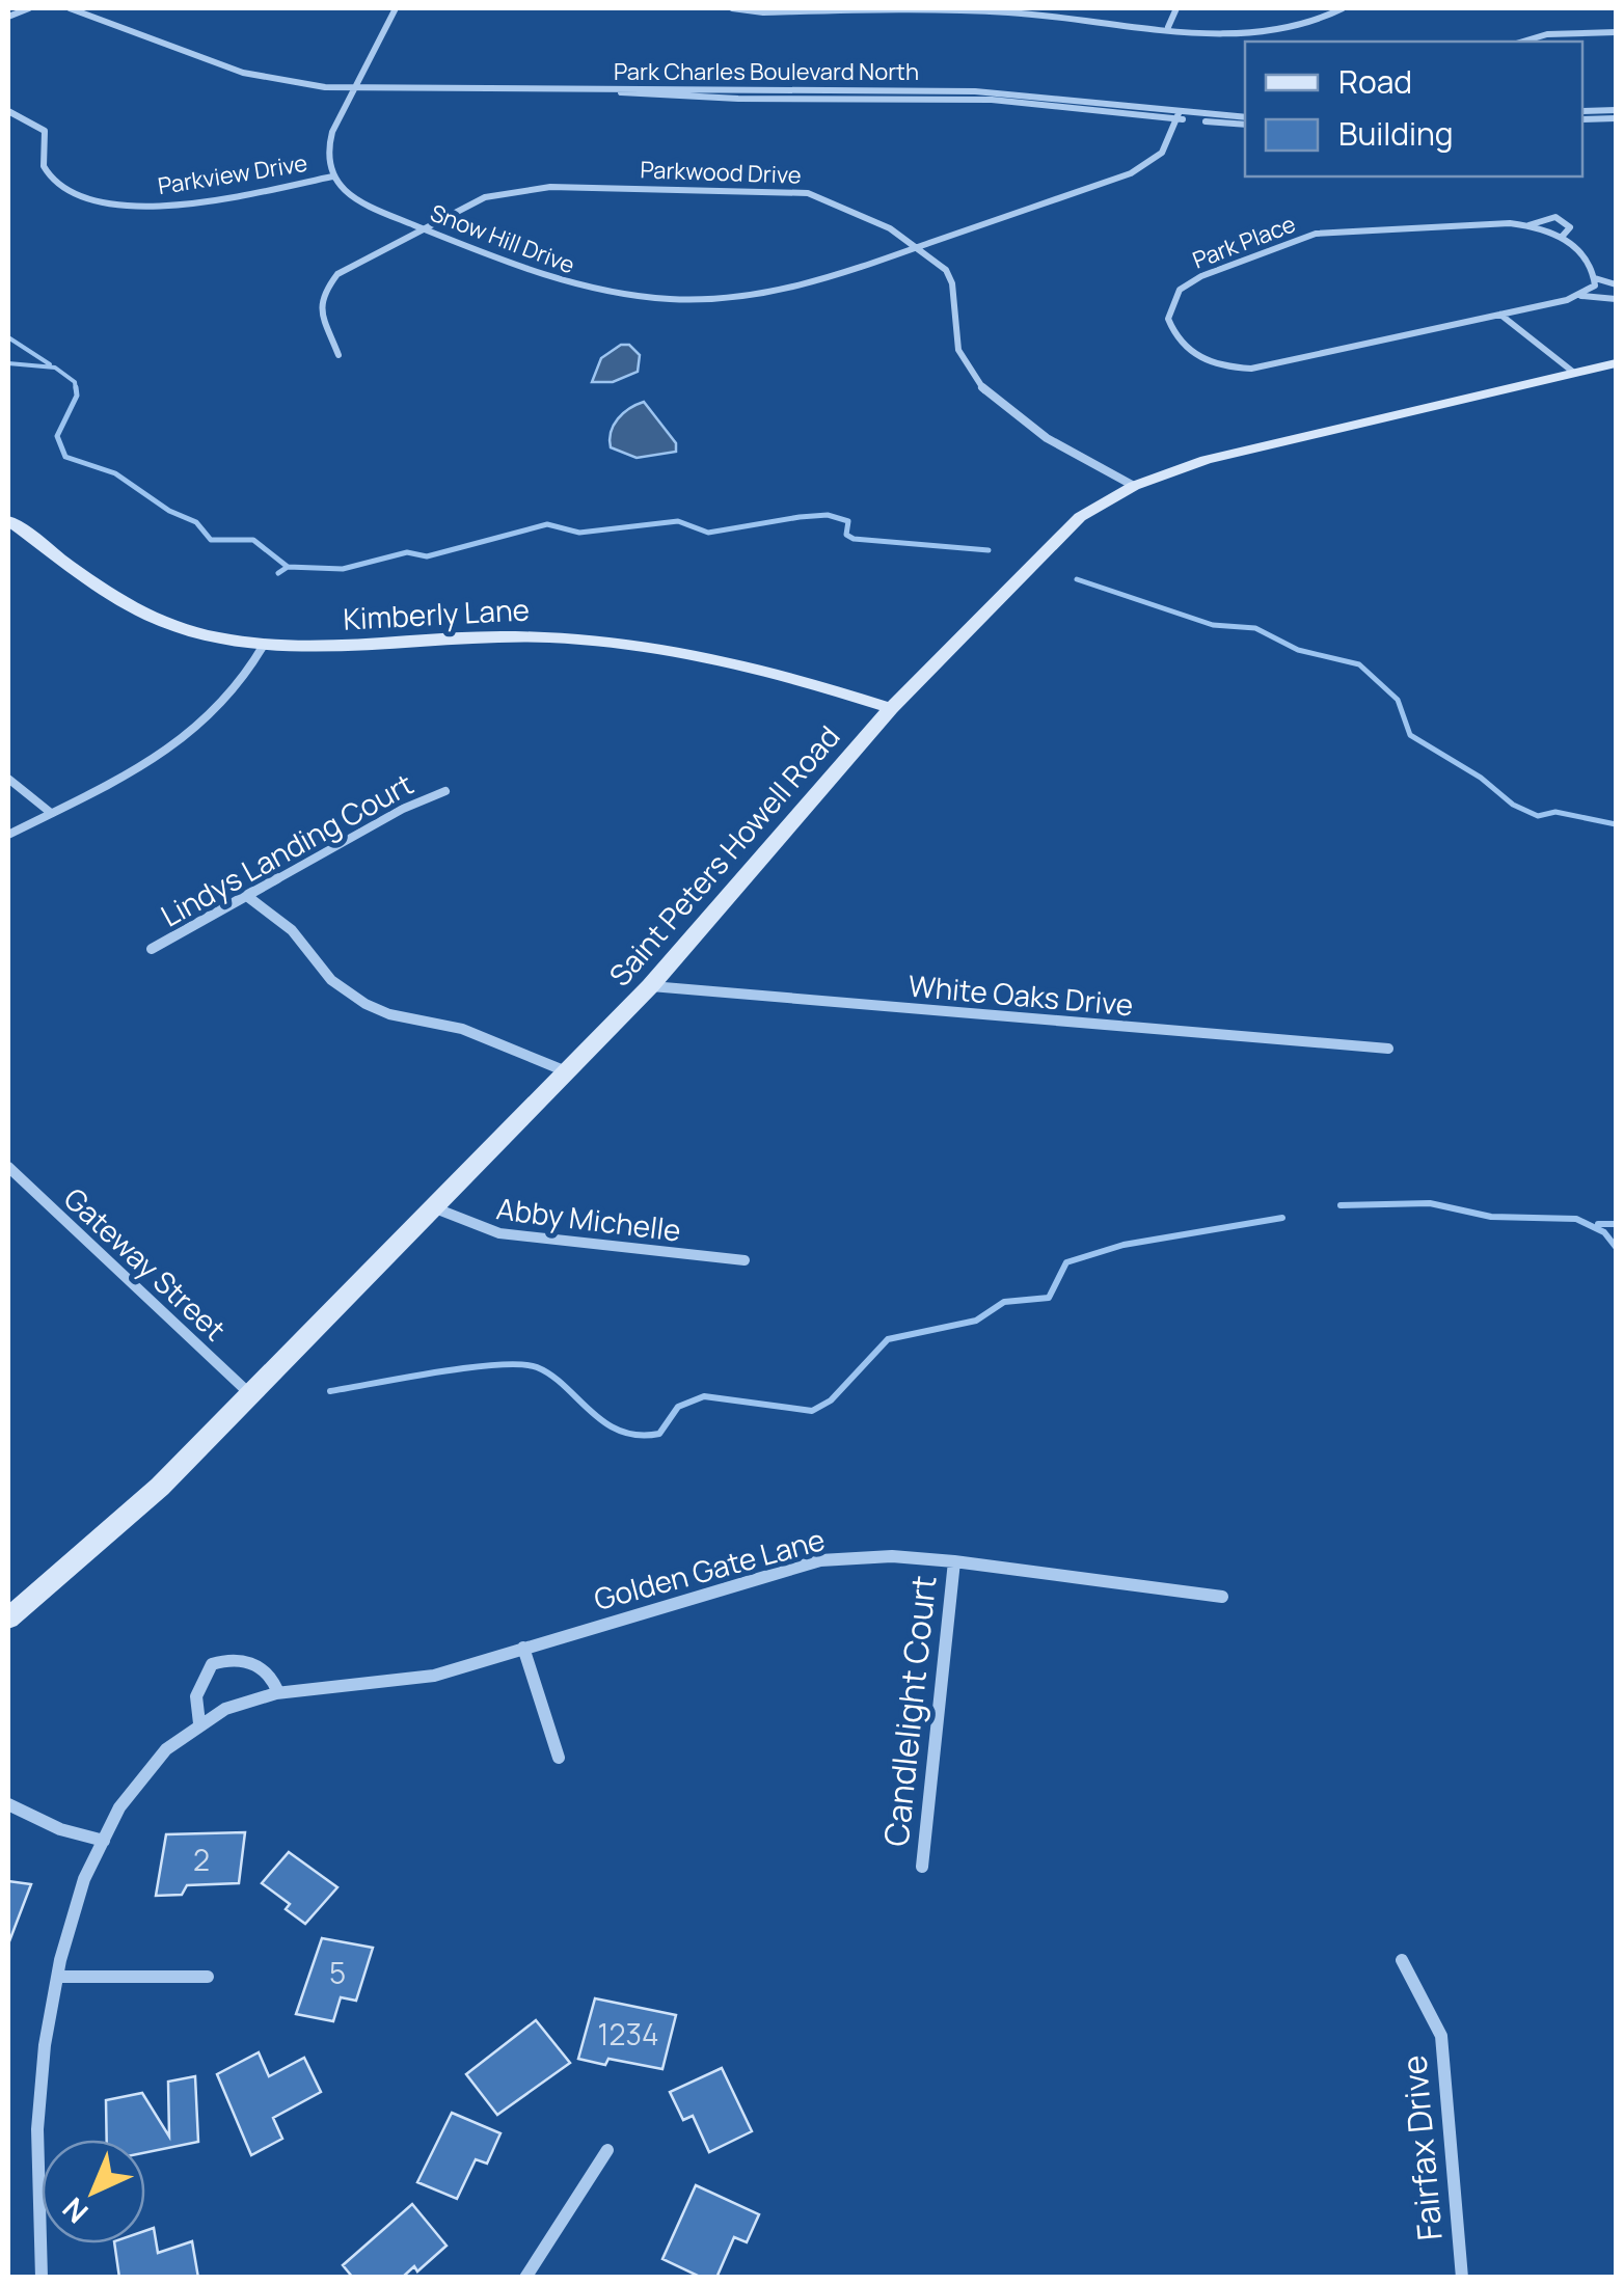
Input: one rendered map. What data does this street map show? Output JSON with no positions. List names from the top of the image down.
{
  "streets": {
    "main road": ["Kimberly Lane", "Saint Peters Howell Road"],
    "street": [
      "Park Charles Boulevard North",
      "Parkwood Drive",
      "Parkview Drive",
      "Snow Hill Drive",
      "Park Place",
      "Lindys Landing Court",
      "White Oaks Drive",
      "Abby Michelle",
      "Gateway Street",
      "Golden Gate Lane",
      "Candlelight Court",
      "Fairfax Drive"
    ]
  },
  "crossings": [
    ["Park Charles Boulevard North", "Snow Hill Drive"],
    ["Parkwood Drive", "Snow Hill Drive"],
    ["Parkwood Drive", "Saint Peters Howell Road"],
    ["Parkview Drive", "Snow Hill Drive"],
    ["Kimberly Lane", "Saint Peters Howell Road"],
    ["Saint Peters Howell Road", "White Oaks Drive"],
    ["Saint Peters Howell Road", "Abby Michelle"],
    ["Saint Peters Howell Road", "Gateway Street"],
    ["Golden Gate Lane", "Candlelight Court"]
  ],
  "house_numbers": ["2", "5", "1234"],
  "legend": ["Road", "Building"],
  "north": "bottom left"
}
